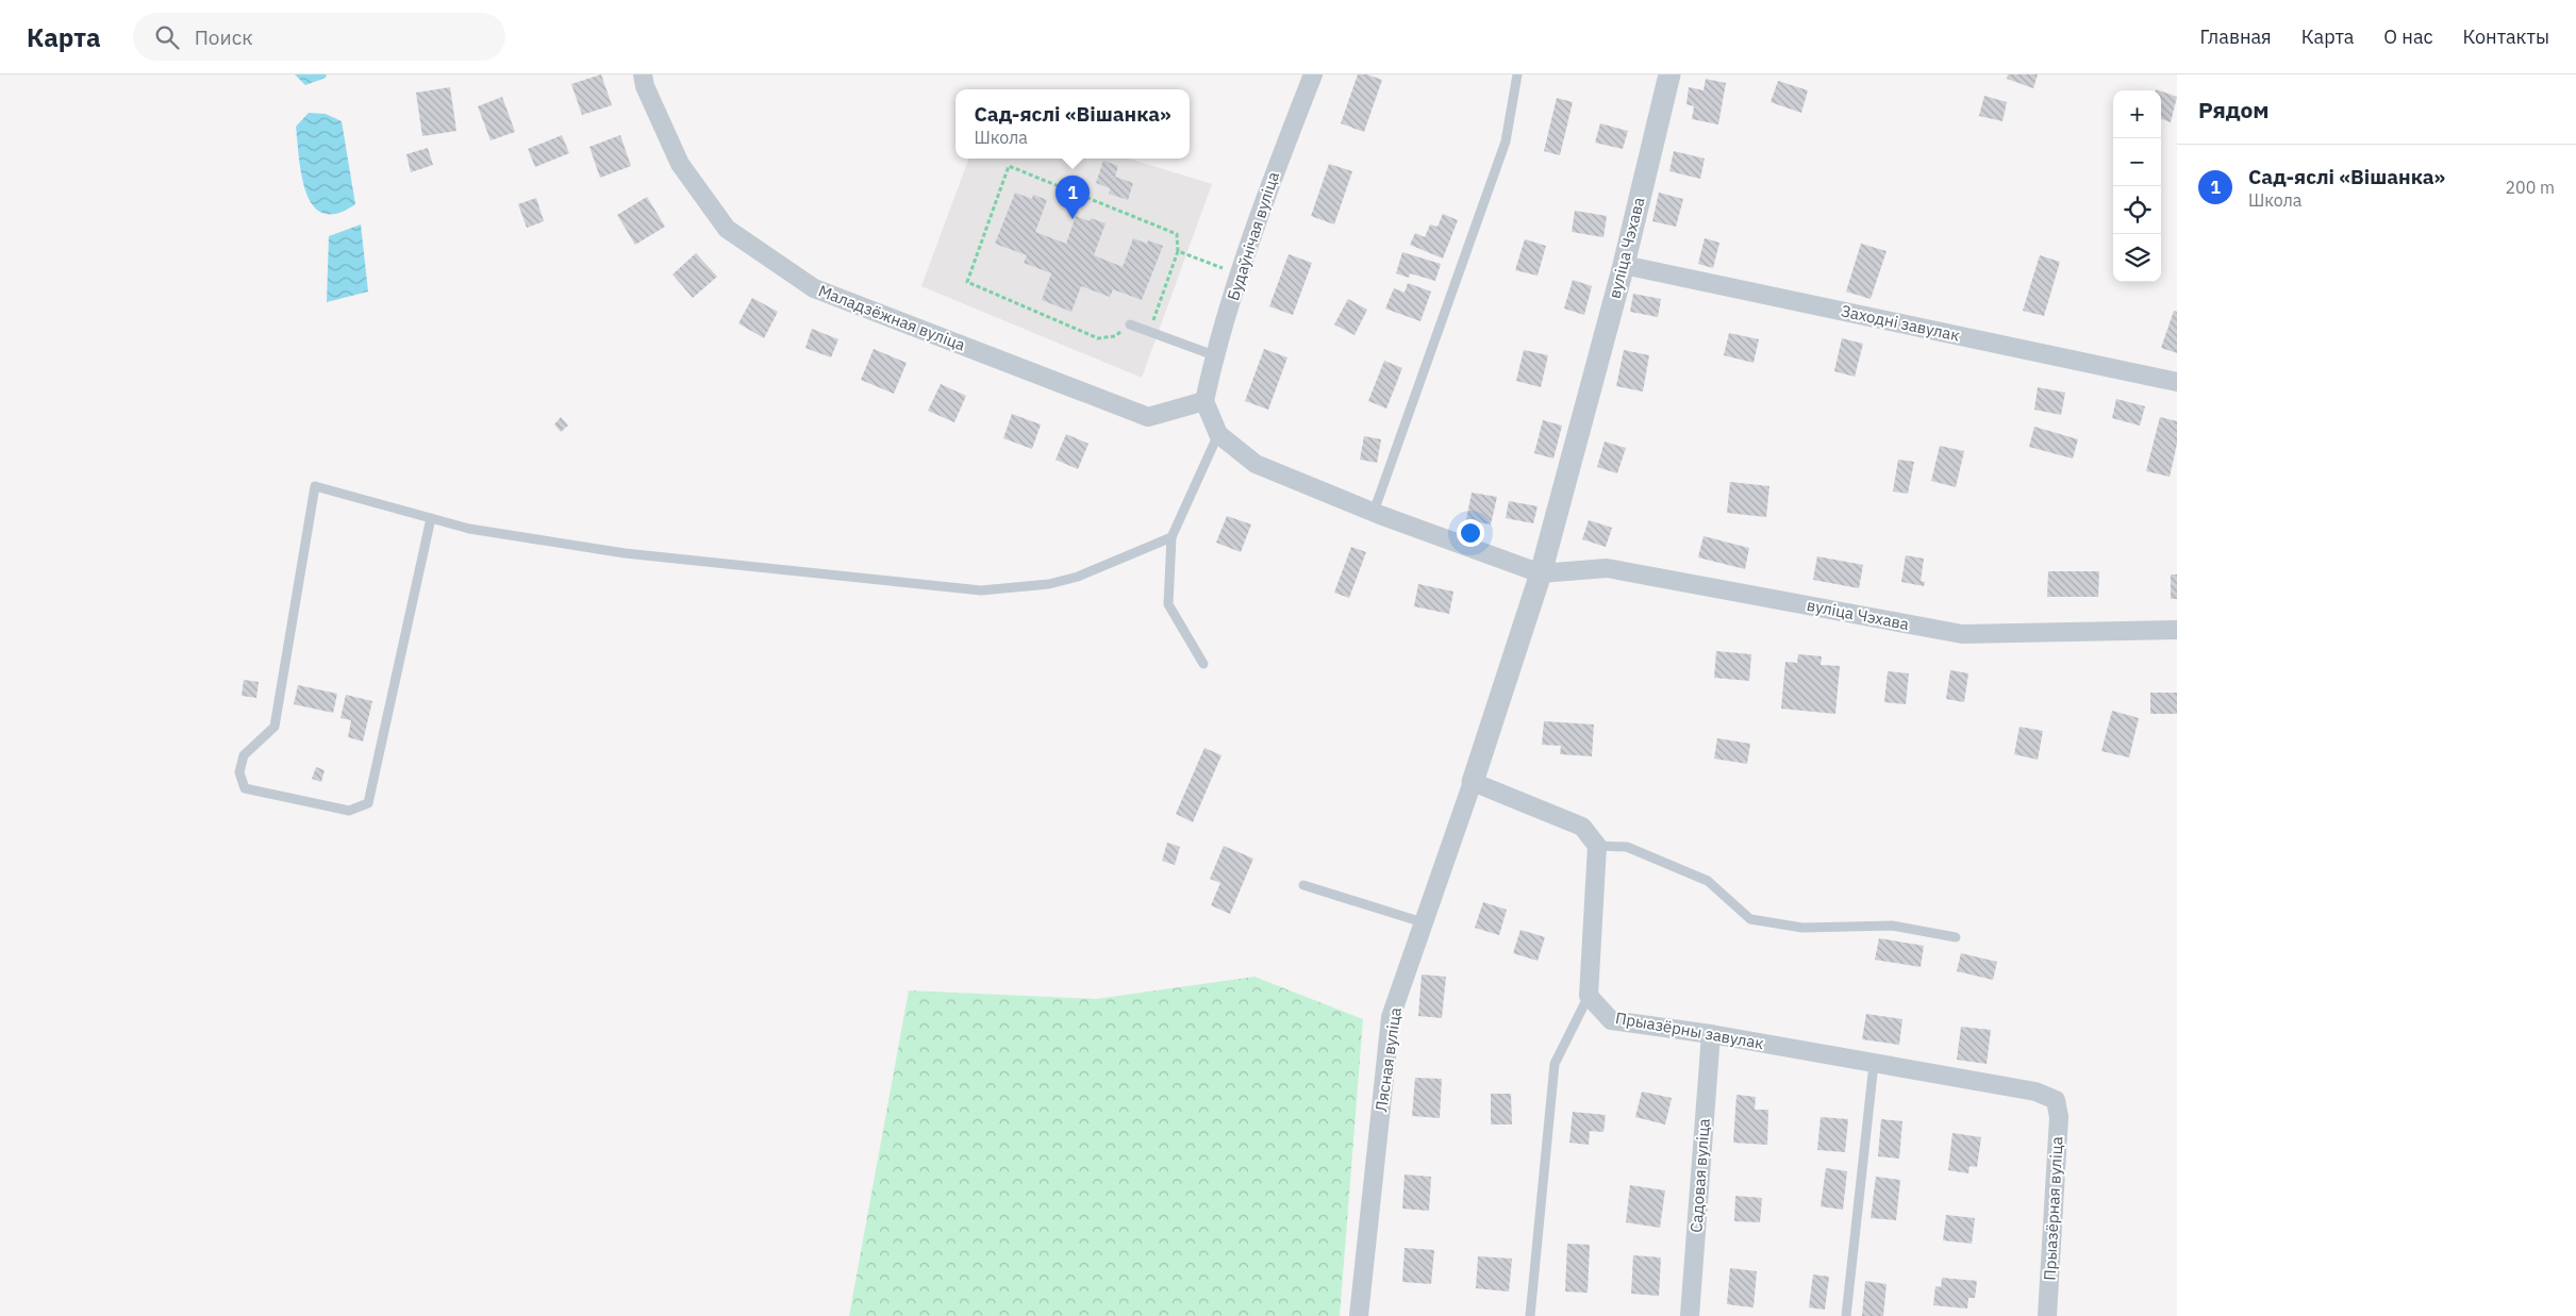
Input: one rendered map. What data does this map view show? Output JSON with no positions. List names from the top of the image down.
{
  "streets": {
    "street": [
      "Будаўнічая вуліца",
      "вуліца Чэхава",
      "Маладзёжная вуліца",
      "Заходні завулак",
      "Прыазёрны завулак",
      "Лясная вуліца",
      "Садовая вуліца",
      "Прыазёрная вуліца"
    ]
  },
  "crossings": [
    ["Будаўнічая вуліца", "вуліца Чэхава"],
    ["Будаўнічая вуліца", "Маладзёжная вуліца"],
    ["вуліца Чэхава", "Маладзёжная вуліца"],
    ["вуліца Чэхава", "Заходні завулак"],
    ["вуліца Чэхава", "Лясная вуліца"],
    ["Прыазёрны завулак", "Садовая вуліца"],
    ["Прыазёрны завулак", "Прыазёрная вуліца"]
  ],
  "page": {
    "header": "Карта",
    "search": "Поиск",
    "nav": [
      "Главная",
      "Карта",
      "О нас",
      "Контакты"
    ],
    "heading": "Рядом",
    "popup": ["Сад-яслі «Вішанка»", "Школа"],
    "map_buttons": ["+", "−"],
    "list": [
      {
        "mark": "1",
        "name": "Сад-яслі «Вішанка»",
        "note": "Школа",
        "value": "200 m"
      }
    ],
    "pins": "1"
  }
}
